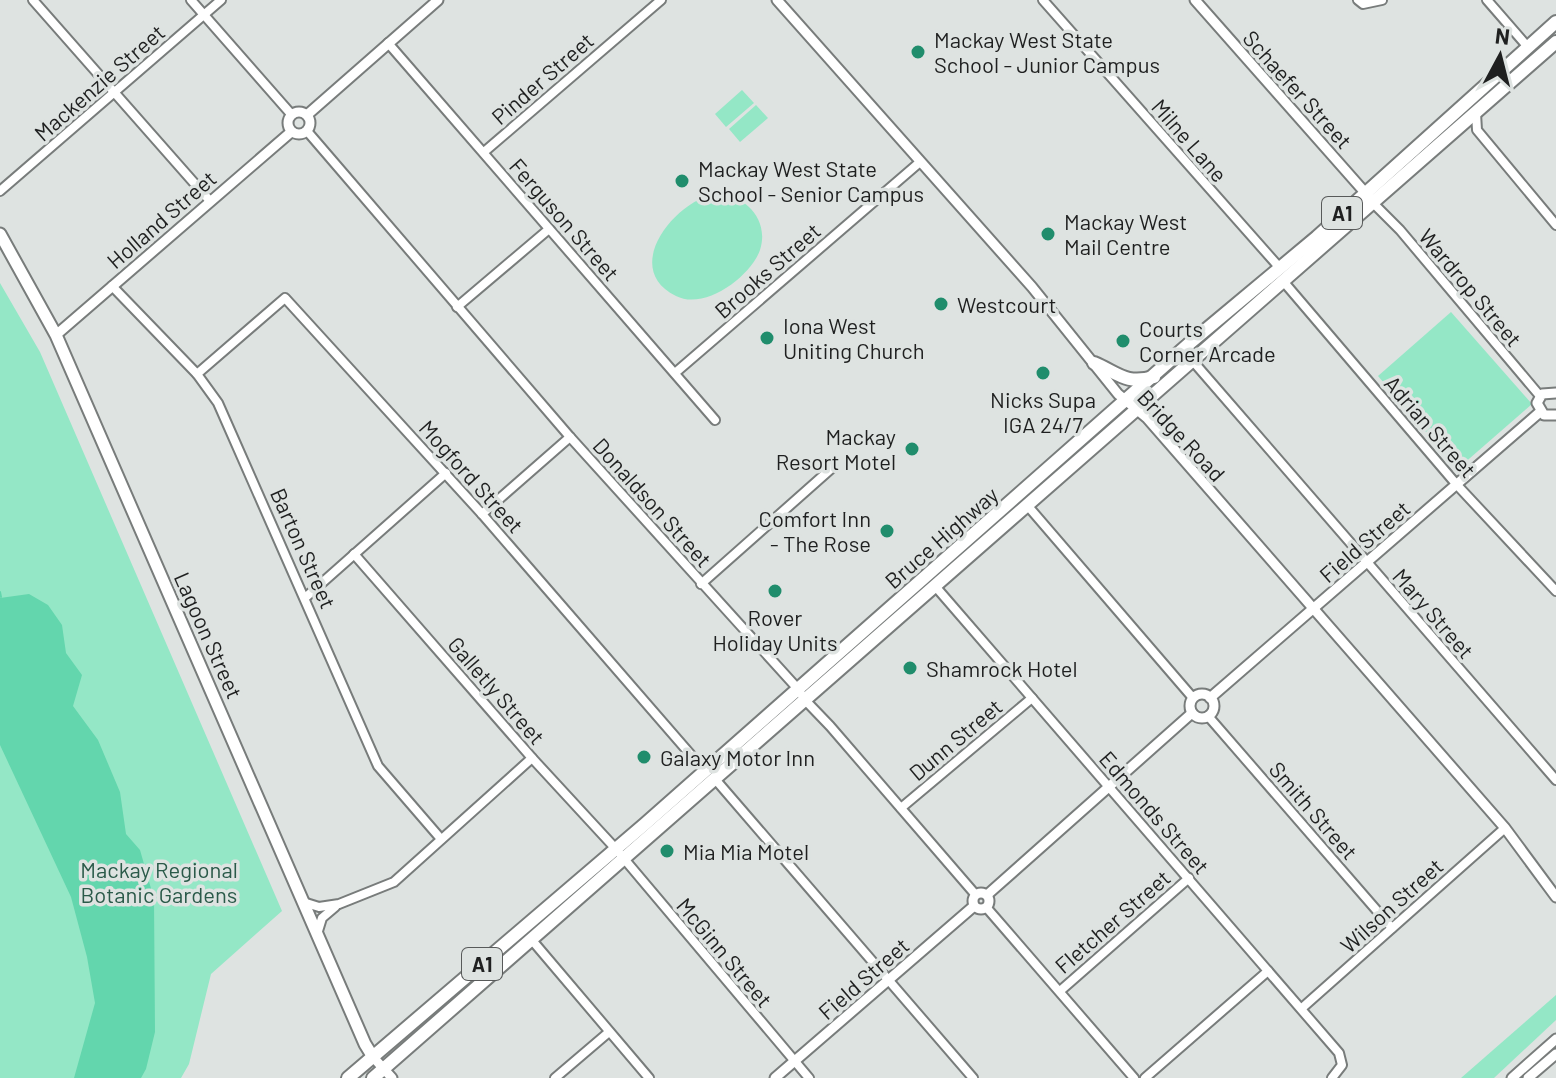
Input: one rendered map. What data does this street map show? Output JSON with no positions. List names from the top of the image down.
{
  "streets": {
    "highway": ["A1", "Bruce Highway"],
    "main road": ["Lagoon Street"],
    "street": [
      "Pinder Street",
      "Mackenzie Street",
      "Schaefer Street",
      "Milne Lane",
      "Holland Street",
      "Ferguson Street",
      "Brooks Street",
      "Wardrop Street",
      "Adrian Street",
      "Bridge Road",
      "Mogford Street",
      "Donaldson Street",
      "Field Street",
      "Barton Street",
      "Mary Street",
      "Galletly Street",
      "Dunn Street",
      "Smith Street",
      "Edmonds Street",
      "Wilson Street",
      "Fletcher Street",
      "McGinn Street"
    ]
  },
  "crossings": [
    ["Pinder Street", "Ferguson Street"],
    ["Schaefer Street", "Wardrop Street"],
    ["Schaefer Street", "Bruce Highway"],
    ["Milne Lane", "Bruce Highway"],
    ["Holland Street", "Donaldson Street"],
    ["Holland Street", "Barton Street"],
    ["Holland Street", "Lagoon Street"],
    ["Ferguson Street", "Brooks Street"],
    ["Brooks Street", "Bridge Road"],
    ["Wardrop Street", "Bruce Highway"],
    ["Adrian Street", "Bruce Highway"],
    ["Adrian Street", "Field Street"],
    ["Bridge Road", "Bruce Highway"],
    ["Bridge Road", "Field Street"],
    ["Bridge Road", "Wilson Street"],
    ["Mogford Street", "Bruce Highway"],
    ["Mogford Street", "Barton Street"],
    ["Donaldson Street", "Bruce Highway"],
    ["Donaldson Street", "Field Street"],
    ["Donaldson Street", "Dunn Street"],
    ["Bruce Highway", "Mary Street"],
    ["Bruce Highway", "Lagoon Street"],
    ["Bruce Highway", "Galletly Street"],
    ["Bruce Highway", "Edmonds Street"],
    ["Bruce Highway", "McGinn Street"],
    ["Field Street", "Mary Street"],
    ["Field Street", "Smith Street"],
    ["Field Street", "McGinn Street"],
    ["Galletly Street", "McGinn Street"],
    ["Dunn Street", "Edmonds Street"],
    ["Smith Street", "Wilson Street"],
    ["Edmonds Street", "Wilson Street"],
    ["Edmonds Street", "Fletcher Street"]
  ],
  "parks": ["Mackay Regional Botanic Gardens"],
  "places": [
    "Mackay West State School - Junior Campus",
    "Mackay West State School - Senior Campus",
    "Mackay West Mail Centre",
    "Westcourt",
    "Iona West Uniting Church",
    "Courts Corner Arcade",
    "Nicks Supa IGA 24/7",
    "Mackay Resort Motel",
    "Comfort Inn - The Rose",
    "Rover Holiday Units",
    "Shamrock Hotel",
    "Galaxy Motor Inn",
    "Mia Mia Motel"
  ],
  "north": "top"
}
